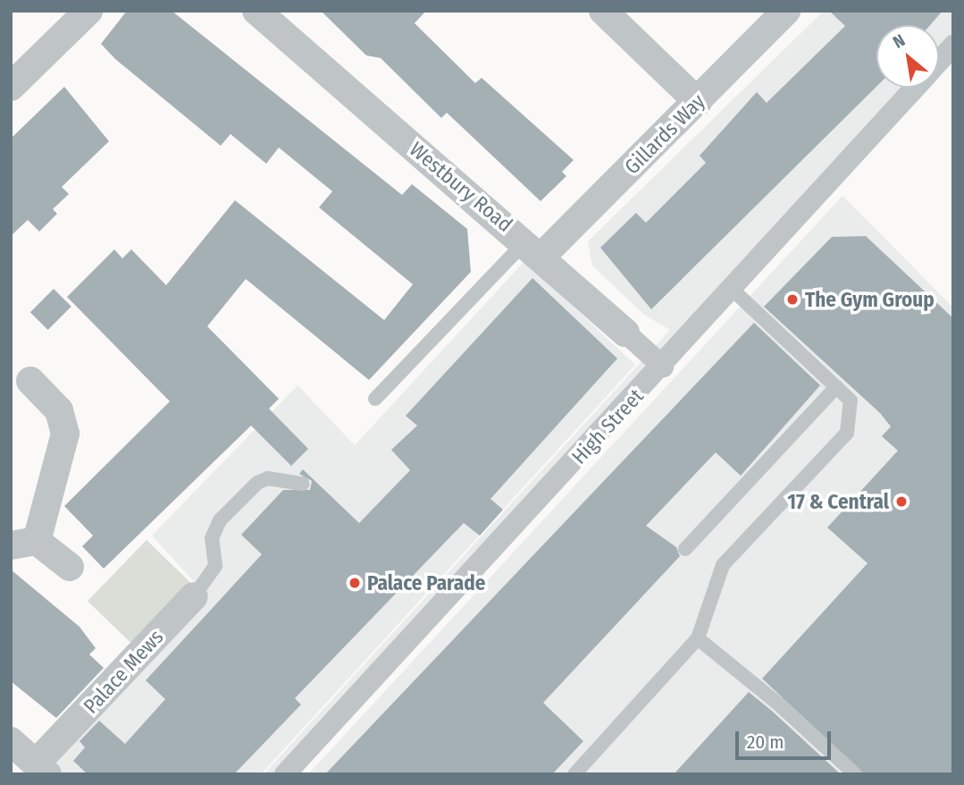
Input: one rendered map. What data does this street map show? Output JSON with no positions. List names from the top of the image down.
{
  "streets": {
    "street": [
      "Gillards Way",
      "Westbury Road",
      "High Street",
      "Palace Mews"
    ]
  },
  "crossings": [
    ["Gillards Way", "Westbury Road"],
    ["Westbury Road", "High Street"]
  ],
  "places": ["The Gym Group", "17 & Central", "Palace Parade"],
  "scale_bar": "20 m",
  "north": "top left"
}
